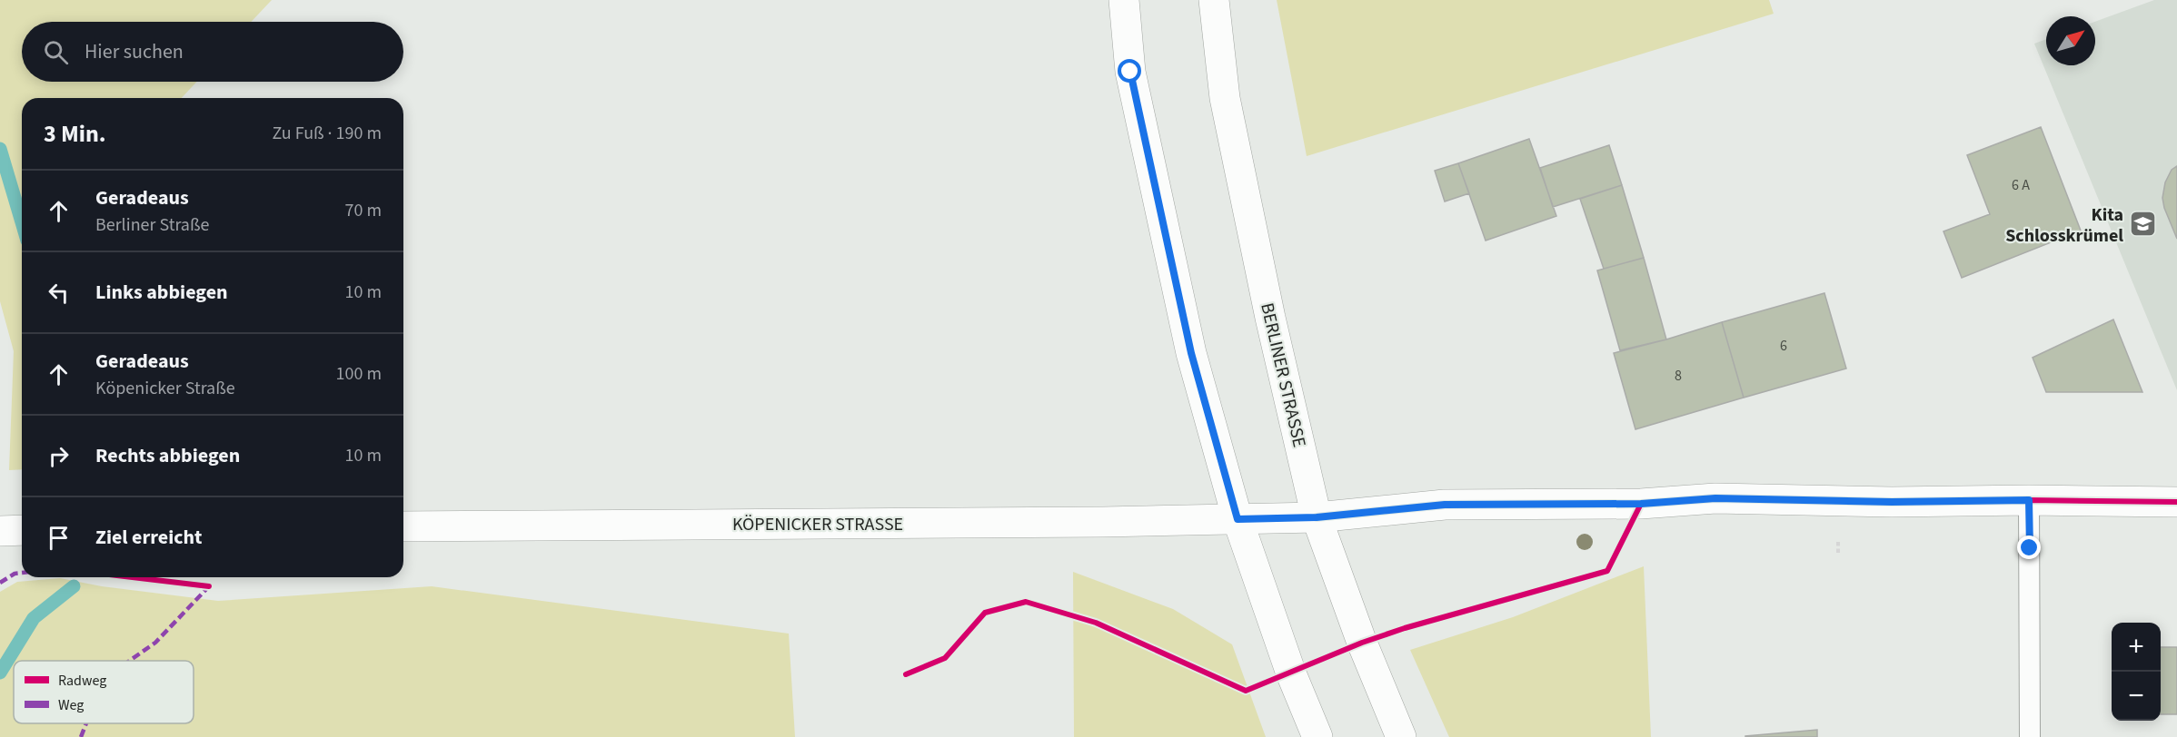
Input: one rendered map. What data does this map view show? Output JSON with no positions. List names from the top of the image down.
{
  "streets": {
    "main road": ["BERLINER STRASSE", "KÖPENICKER STRASSE"]
  },
  "crossings": [
    ["BERLINER STRASSE", "KÖPENICKER STRASSE"]
  ],
  "places": {
    "school or university": ["Kita Schlosskrümel"]
  },
  "house_numbers": ["6 A", "6", "8"],
  "legend": ["Radweg", "Weg"],
  "north": "top right",
  "page": {
    "search": "Hier suchen",
    "heading": ["3 Min.", "Zu Fuß · 190 m"],
    "list": [
      ["Geradeaus", "Berliner Straße", "70 m"],
      ["Links abbiegen", "10 m"],
      ["Geradeaus", "Köpenicker Straße", "100 m"],
      ["Rechts abbiegen", "10 m"],
      "Ziel erreicht"
    ],
    "map_buttons": ["+", "−"]
  }
}
